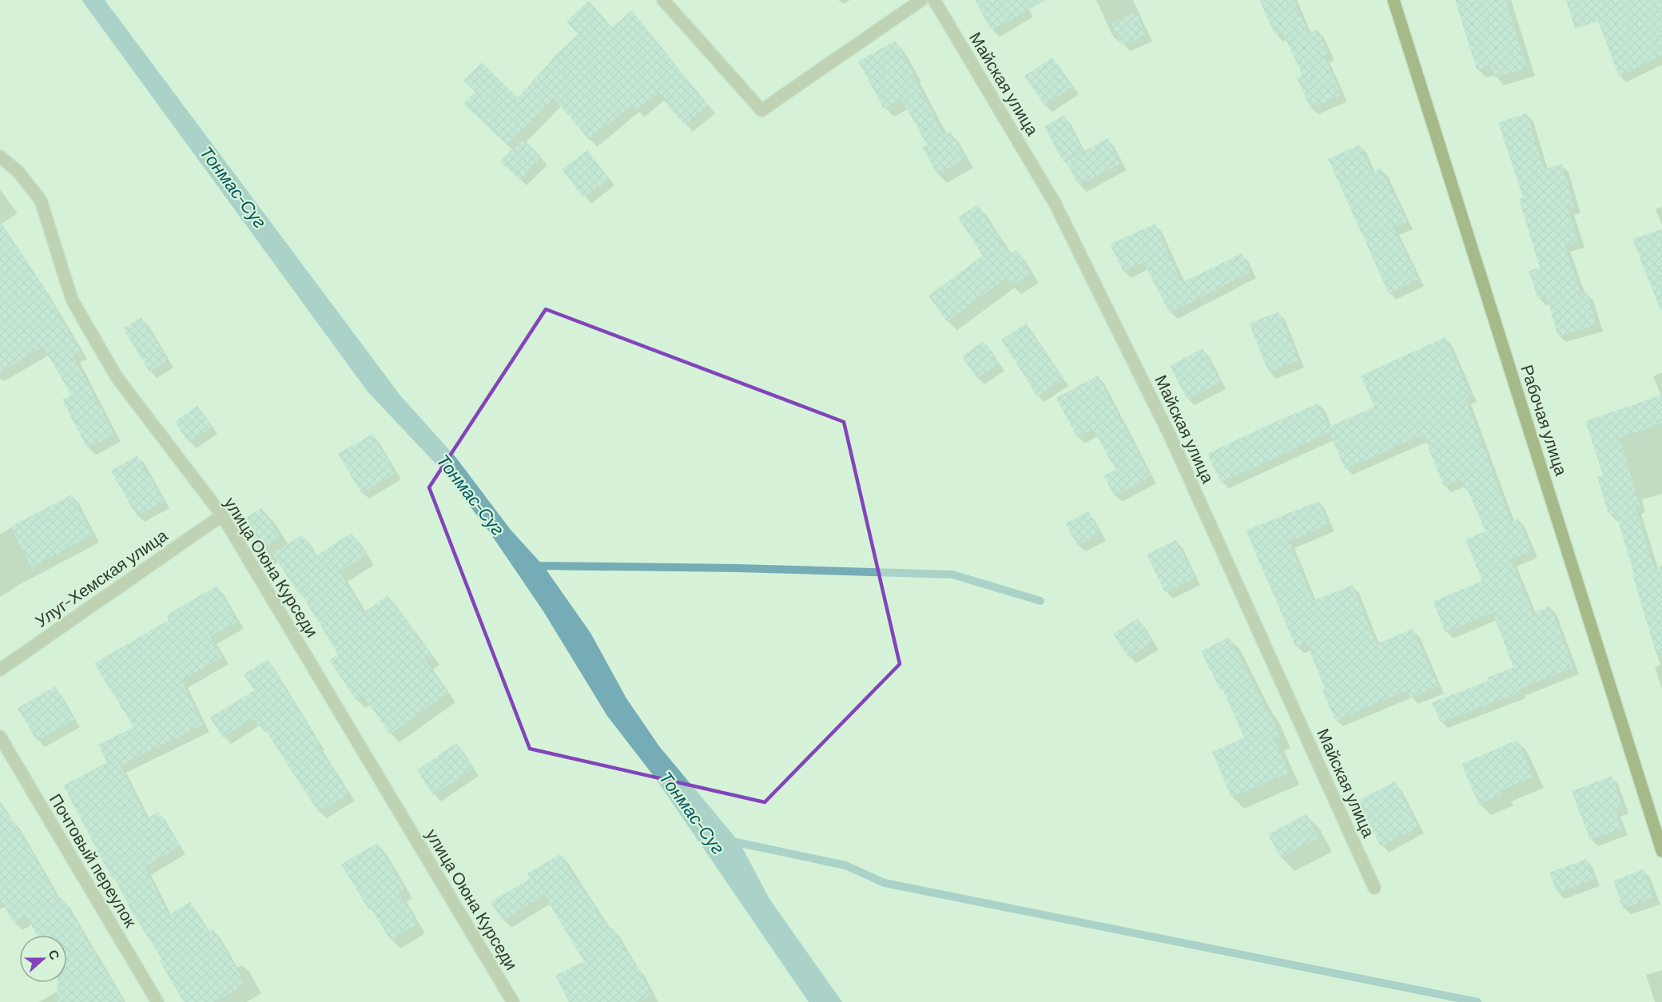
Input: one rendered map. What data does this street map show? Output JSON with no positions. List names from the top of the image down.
{
  "streets": {
    "main road": ["Рабочая улица"],
    "street": [
      "Майская улица",
      "улица Оюна Курседи",
      "Улуг-Хемская улица",
      "Почтовый переулок"
    ]
  },
  "crossings": [
    ["улица Оюна Курседи", "Улуг-Хемская улица"]
  ],
  "water": ["Тонмас-Суг"],
  "north": "right"
}
